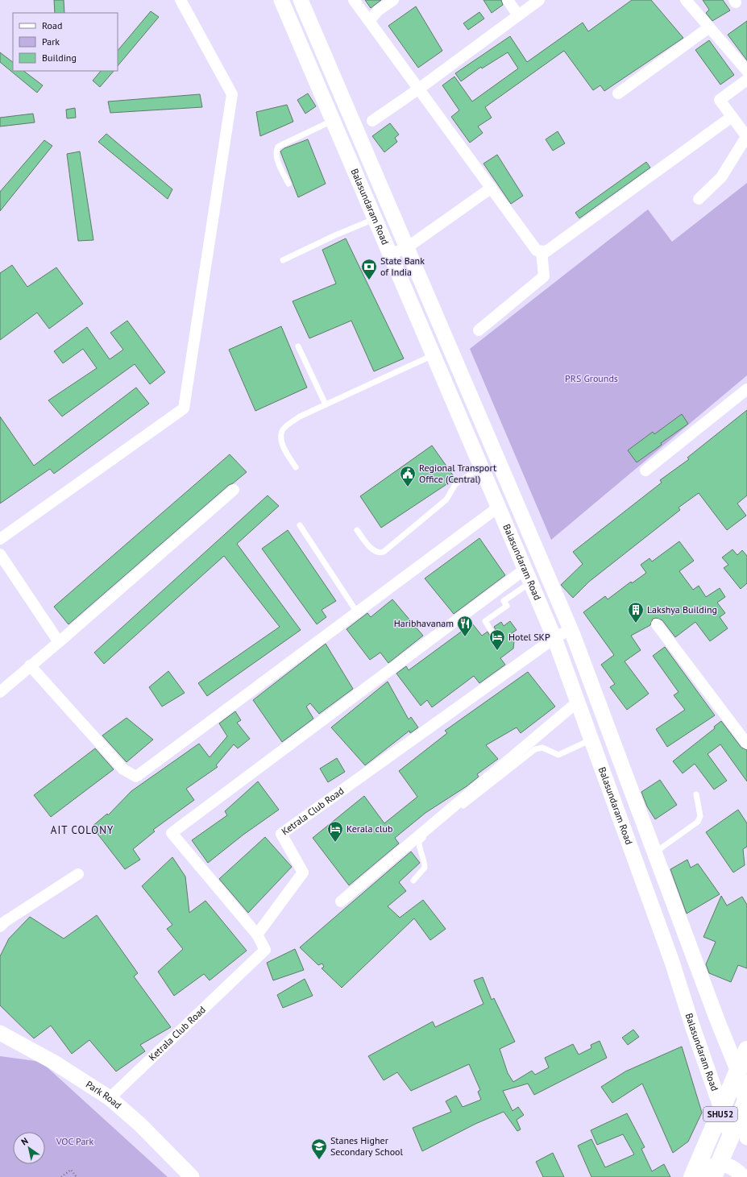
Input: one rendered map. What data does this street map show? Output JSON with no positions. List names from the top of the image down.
{
  "streets": {
    "main road": ["Balasundaram Road", "Park Road", "SHU52"],
    "street": ["Ketrala Club Road"]
  },
  "crossings": [
    ["Balasundaram Road", "Ketrala Club Road"],
    ["Balasundaram Road", "SHU52"],
    ["Ketrala Club Road", "Park Road"]
  ],
  "districts": ["AIT COLONY"],
  "parks": ["PRS Grounds", "VOC Park"],
  "places": {
    "bank": ["State Bank of India"],
    "public building": ["Regional Transport Office (Central)"],
    "building": ["Lakshya Building"],
    "restaurant": ["Haribhavanam"],
    "hotel": ["Hotel SKP", "Kerala club"],
    "school or university": ["Stanes Higher Secondary School"]
  },
  "legend": ["Road", "Park", "Building"],
  "north": "top left"
}
